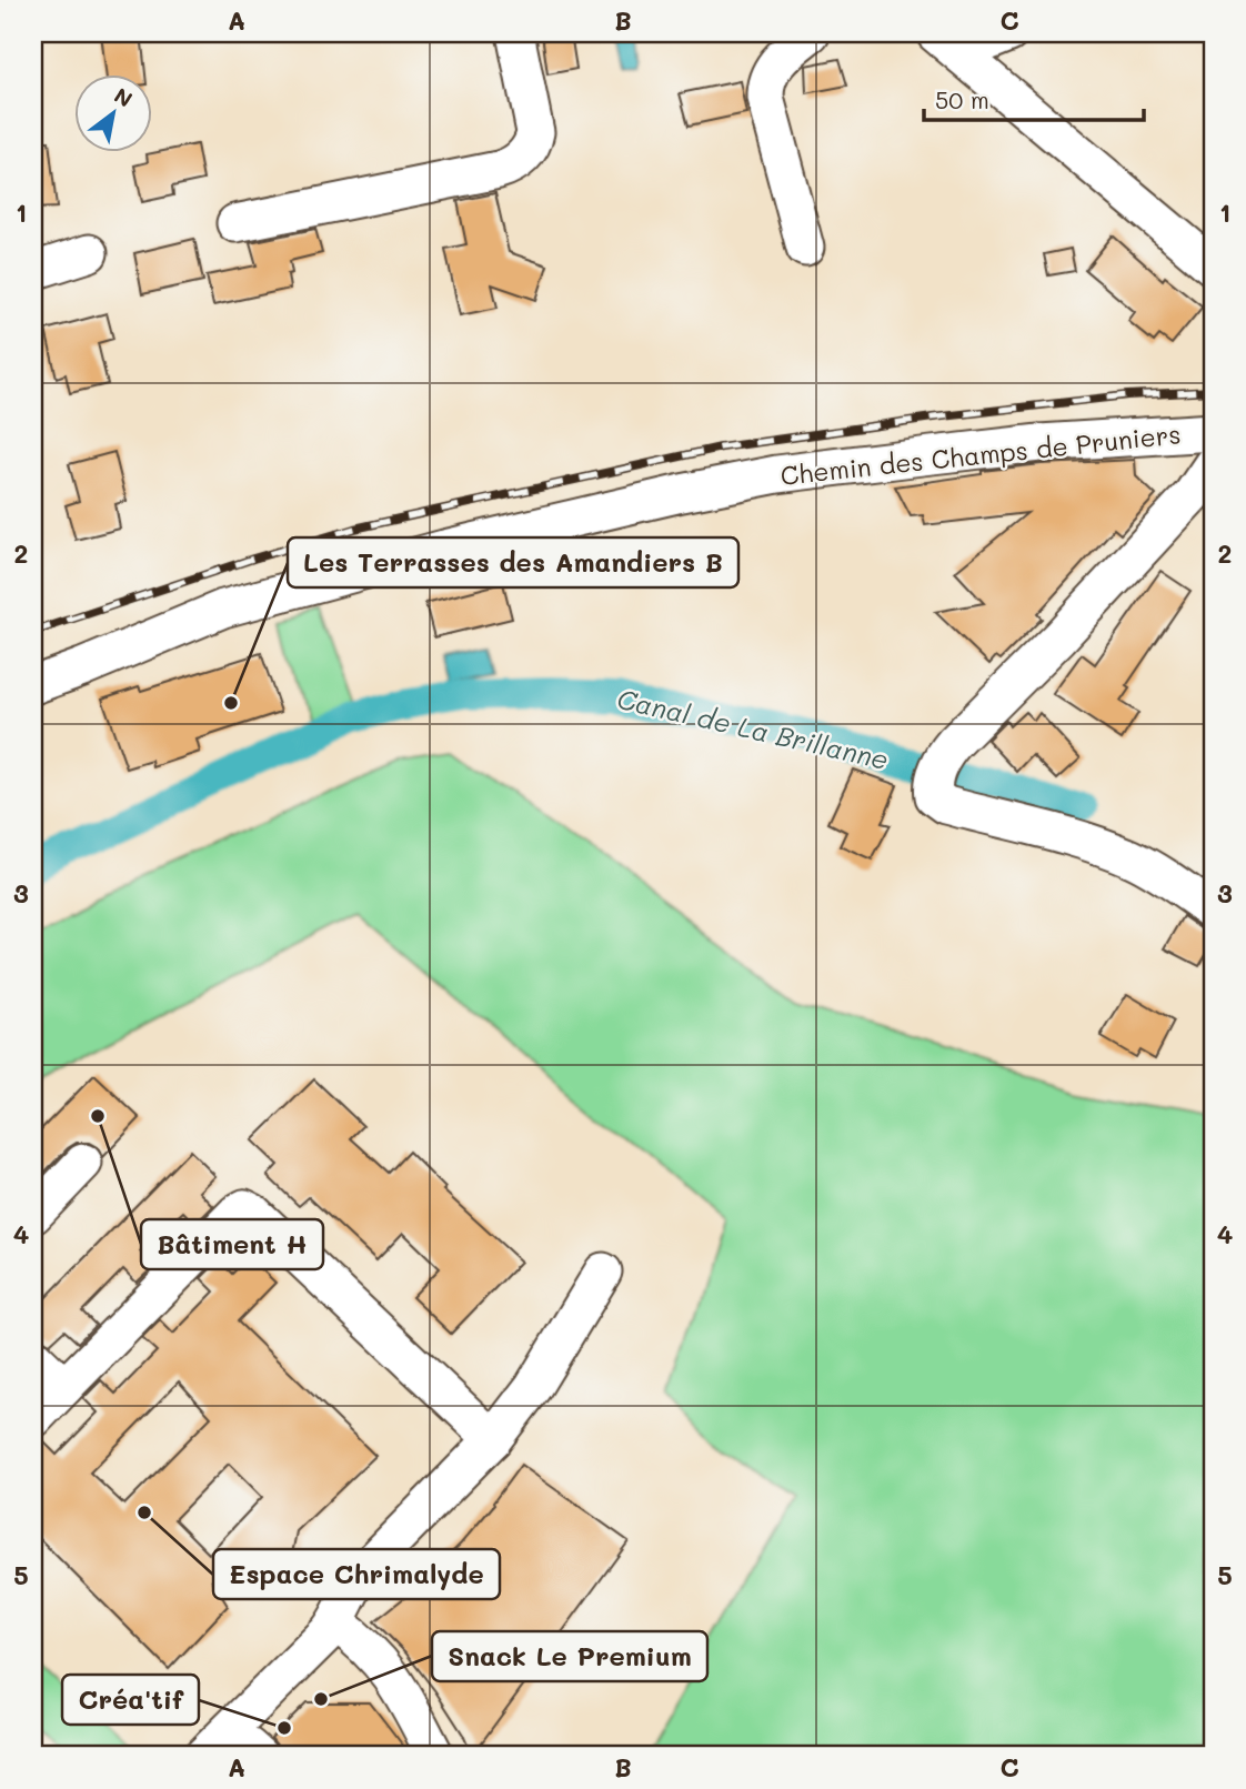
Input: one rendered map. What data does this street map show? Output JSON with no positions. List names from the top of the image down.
{
  "streets": {
    "street": ["Chemin des Champs de Pruniers"]
  },
  "water": ["Canal de La Brillanne"],
  "places": [
    "Les Terrasses des Amandiers B",
    "Bâtiment H",
    "Espace Chrimalyde",
    "Snack Le Premium",
    "Créa'tif"
  ],
  "scale_bar": "50 m",
  "north": "top right",
  "grid": {
    "columns": ["A", "B", "C"],
    "rows": [
      "1",
      "2",
      "3",
      "4",
      "5"
    ]
  }
}
